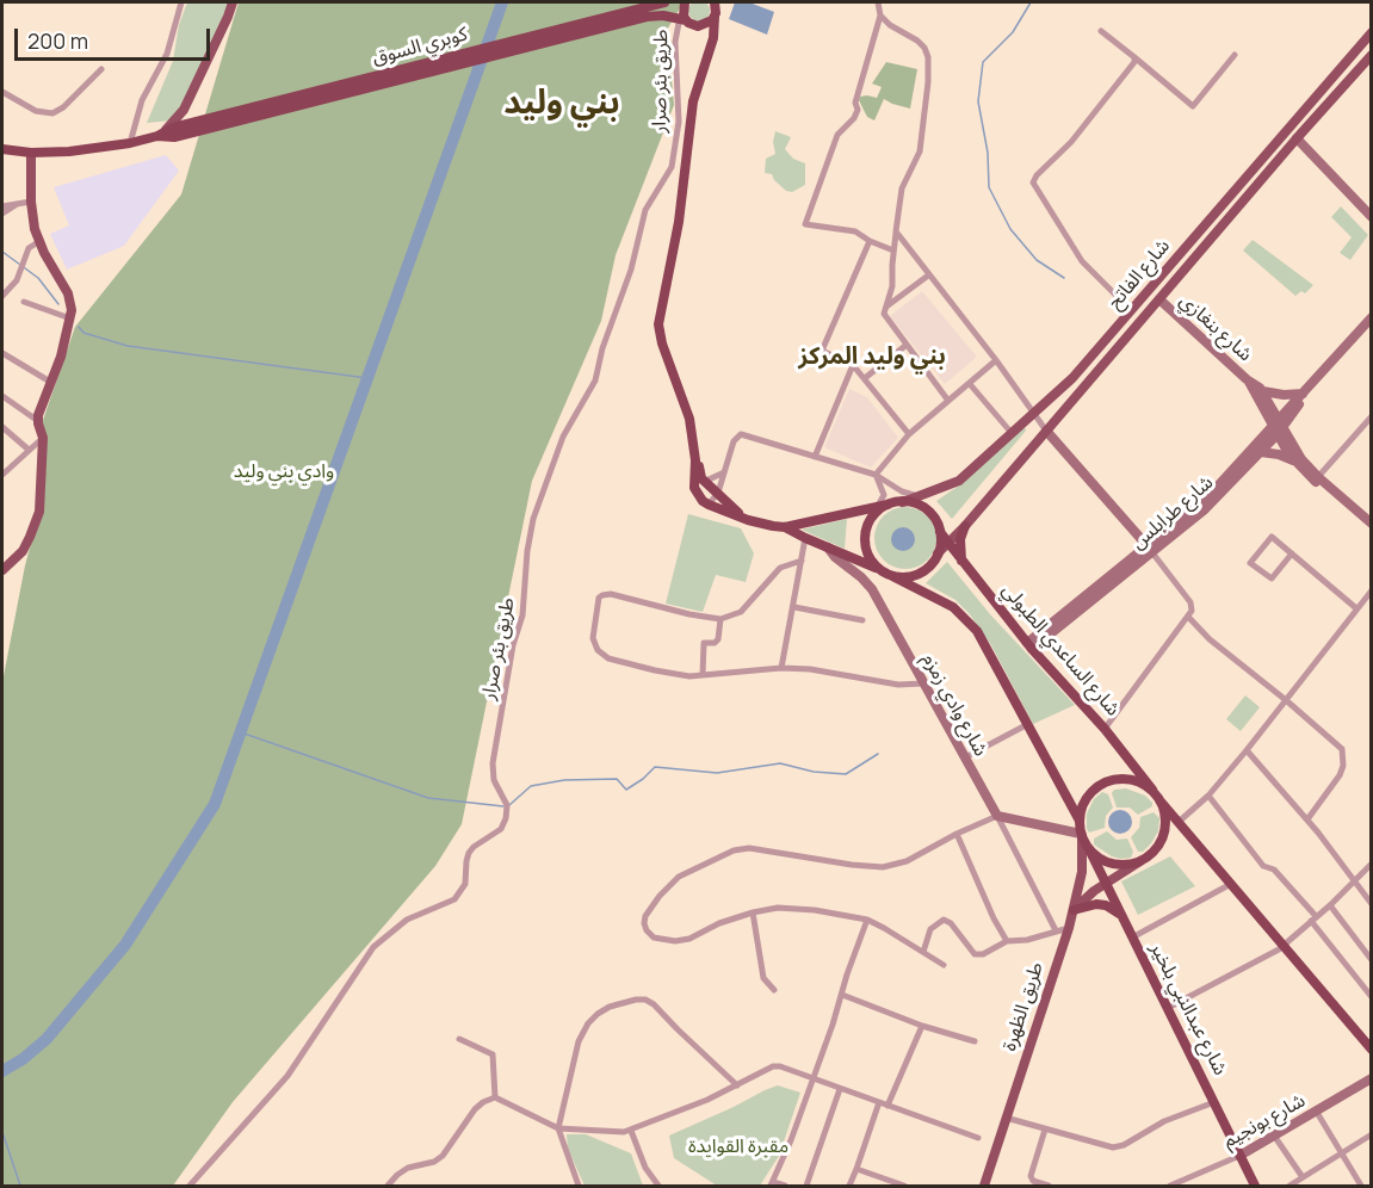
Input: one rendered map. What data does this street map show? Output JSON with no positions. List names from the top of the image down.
{
  "streets": {
    "highway": ["كوبري السوق", "شارع الساعدي الطبولي", "شارع عبدالنبي بلخير"],
    "main road": [
      "شارع الفاتح",
      "شارع بنغازي",
      "شارع طرابلس",
      "شارع وادي زمزم",
      "طريق الظهرة",
      "شارع بونجيم"
    ],
    "street": ["طريق بئر صرار"]
  },
  "crossings": [
    ["شارع الفاتح", "شارع بنغازي"],
    ["شارع الفاتح", "شارع الساعدي الطبولي"],
    ["شارع طرابلس", "شارع الساعدي الطبولي"],
    ["شارع الساعدي الطبولي", "طريق الظهرة"],
    ["شارع الساعدي الطبولي", "شارع عبدالنبي بلخير"],
    ["طريق الظهرة", "شارع عبدالنبي بلخير"],
    ["شارع عبدالنبي بلخير", "شارع بونجيم"]
  ],
  "districts": ["بني وليد", "بني وليد المركز"],
  "parks": ["وادي بني وليد", "مقبرة القوايدة"],
  "scale_bar": "200 m"
}
